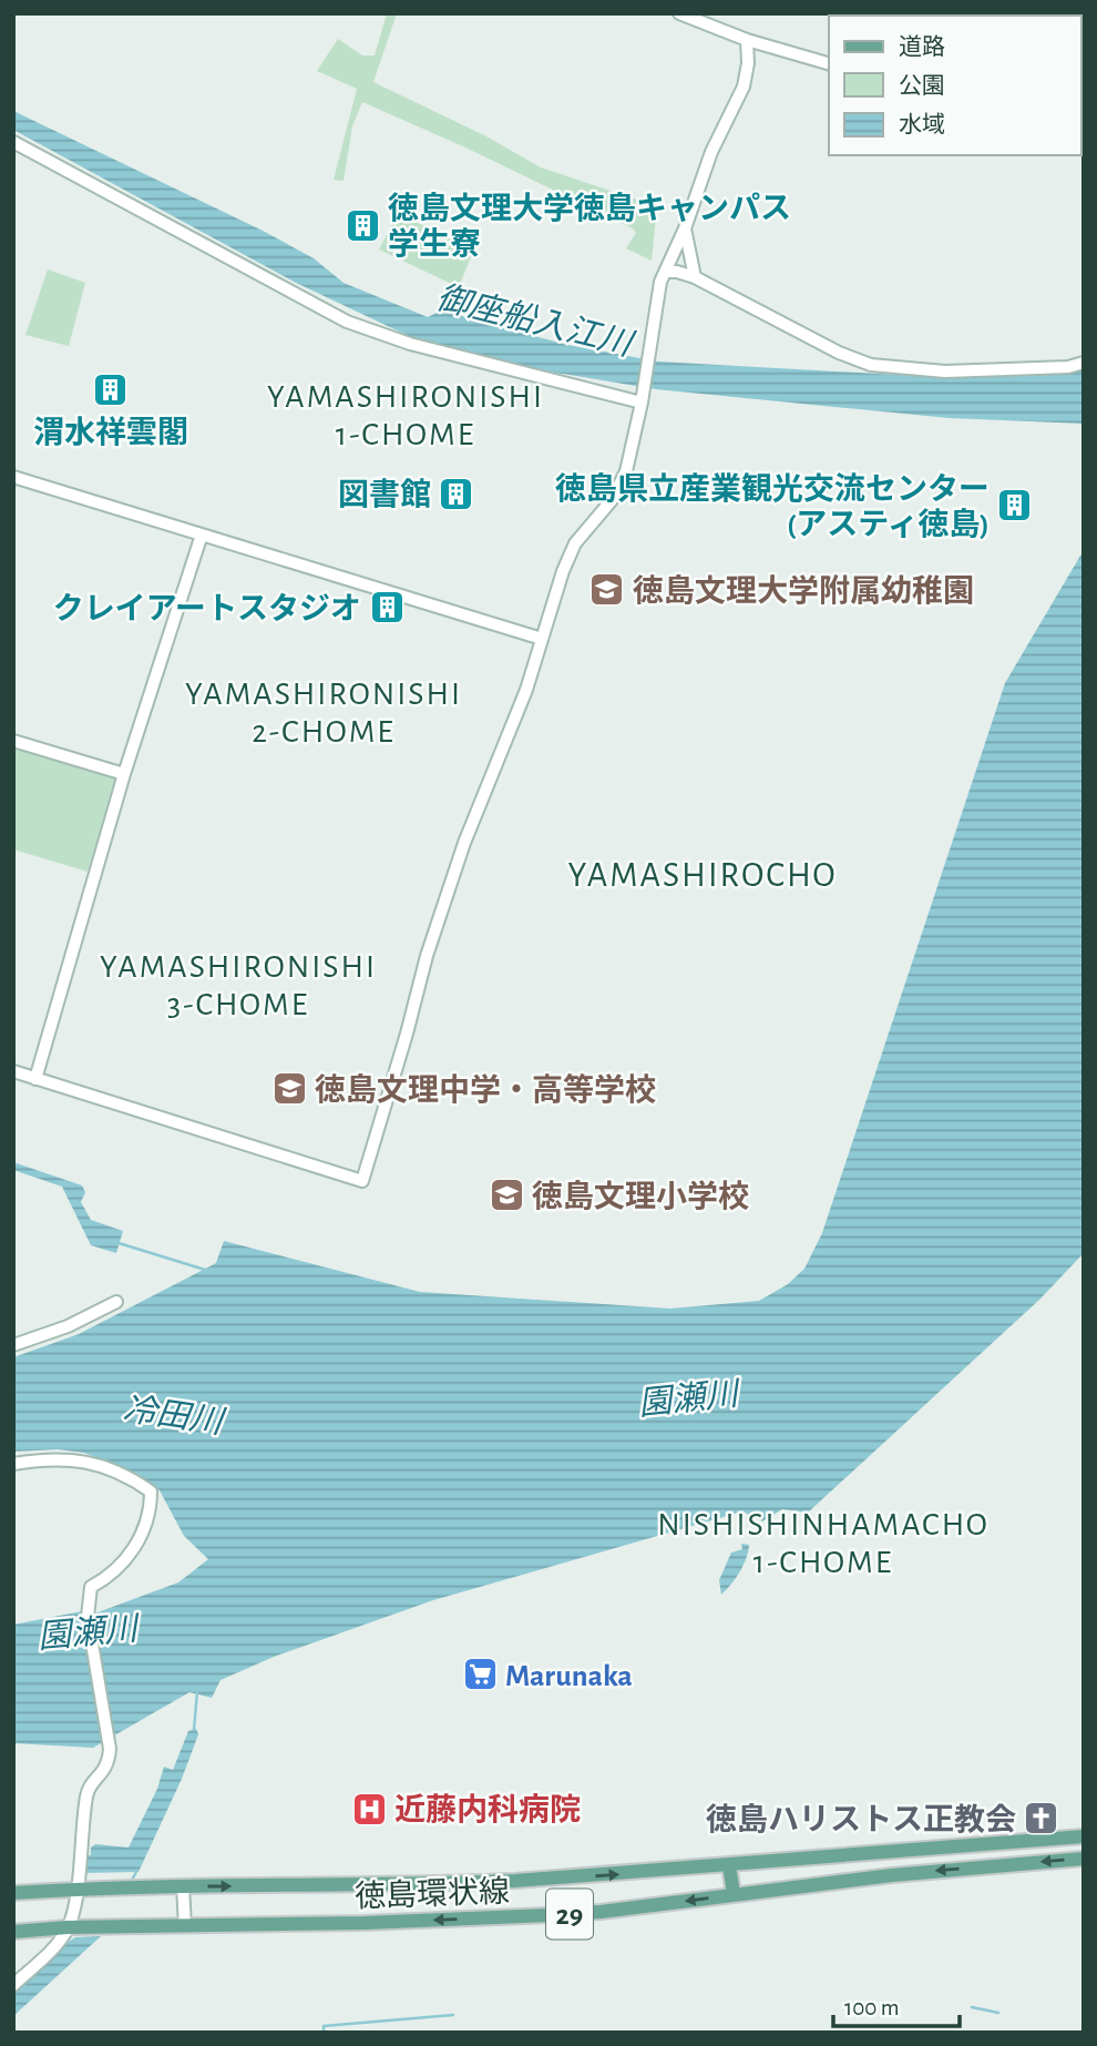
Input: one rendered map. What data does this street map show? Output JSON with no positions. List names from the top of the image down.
{
  "streets": {
    "main road": ["徳島環状線", "29"]
  },
  "districts": [
    "YAMASHIRONISHI 1-CHOME",
    "YAMASHIRONISHI 2-CHOME",
    "YAMASHIROCHO",
    "YAMASHIRONISHI 3-CHOME",
    "NISHISHINHAMACHO 1-CHOME"
  ],
  "water": ["御座船入江川", "園瀬川", "冷田川"],
  "places": {
    "building": [
      "徳島文理大学徳島キャンパス 学生寮",
      "渭水祥雲閣",
      "図書館",
      "徳島県立産業観光交流センター (アスティ徳島)",
      "クレイアートスタジオ"
    ],
    "school or university": ["徳島文理大学附属幼稚園", "徳島文理中学・高等学校", "徳島文理小学校"],
    "supermarket": ["Marunaka"],
    "hospital": ["近藤内科病院"],
    "church": ["徳島ハリストス正教会"]
  },
  "legend": ["道路", "公園", "水域"],
  "scale_bar": "100 m"
}
